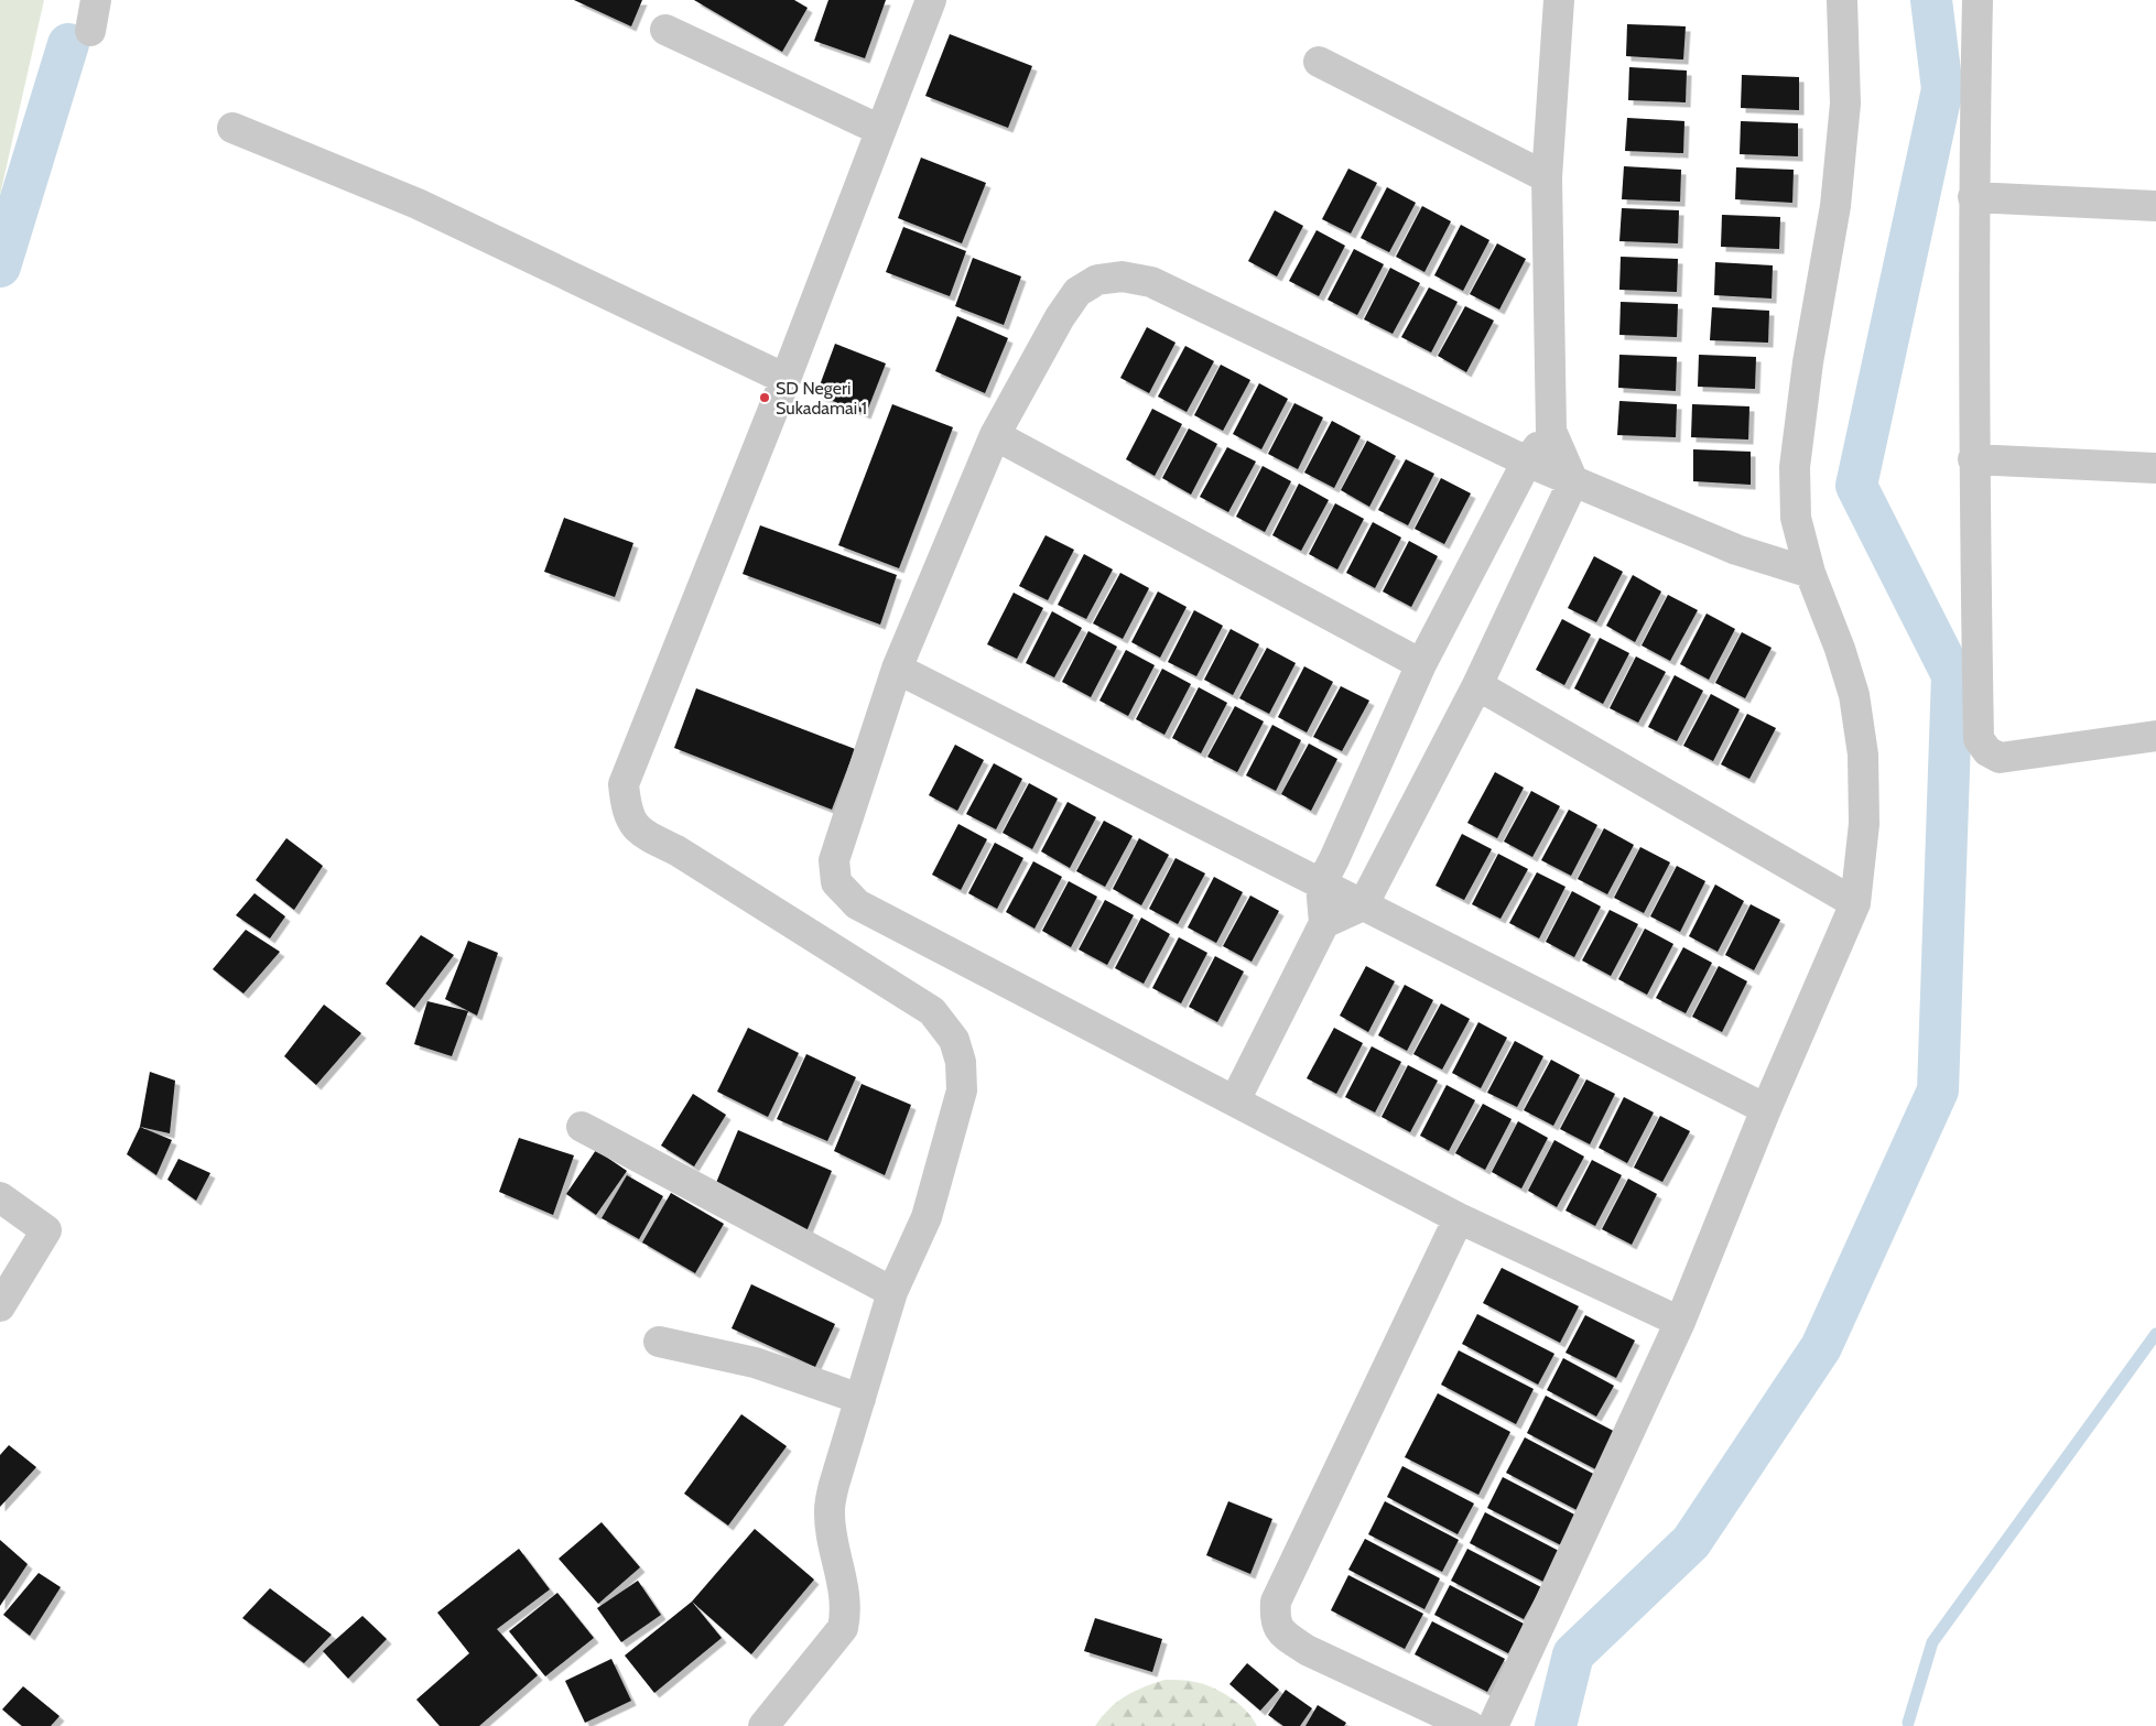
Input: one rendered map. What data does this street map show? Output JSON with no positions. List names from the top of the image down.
{
  "places": ["SD Negeri Sukadamai 1"]
}
